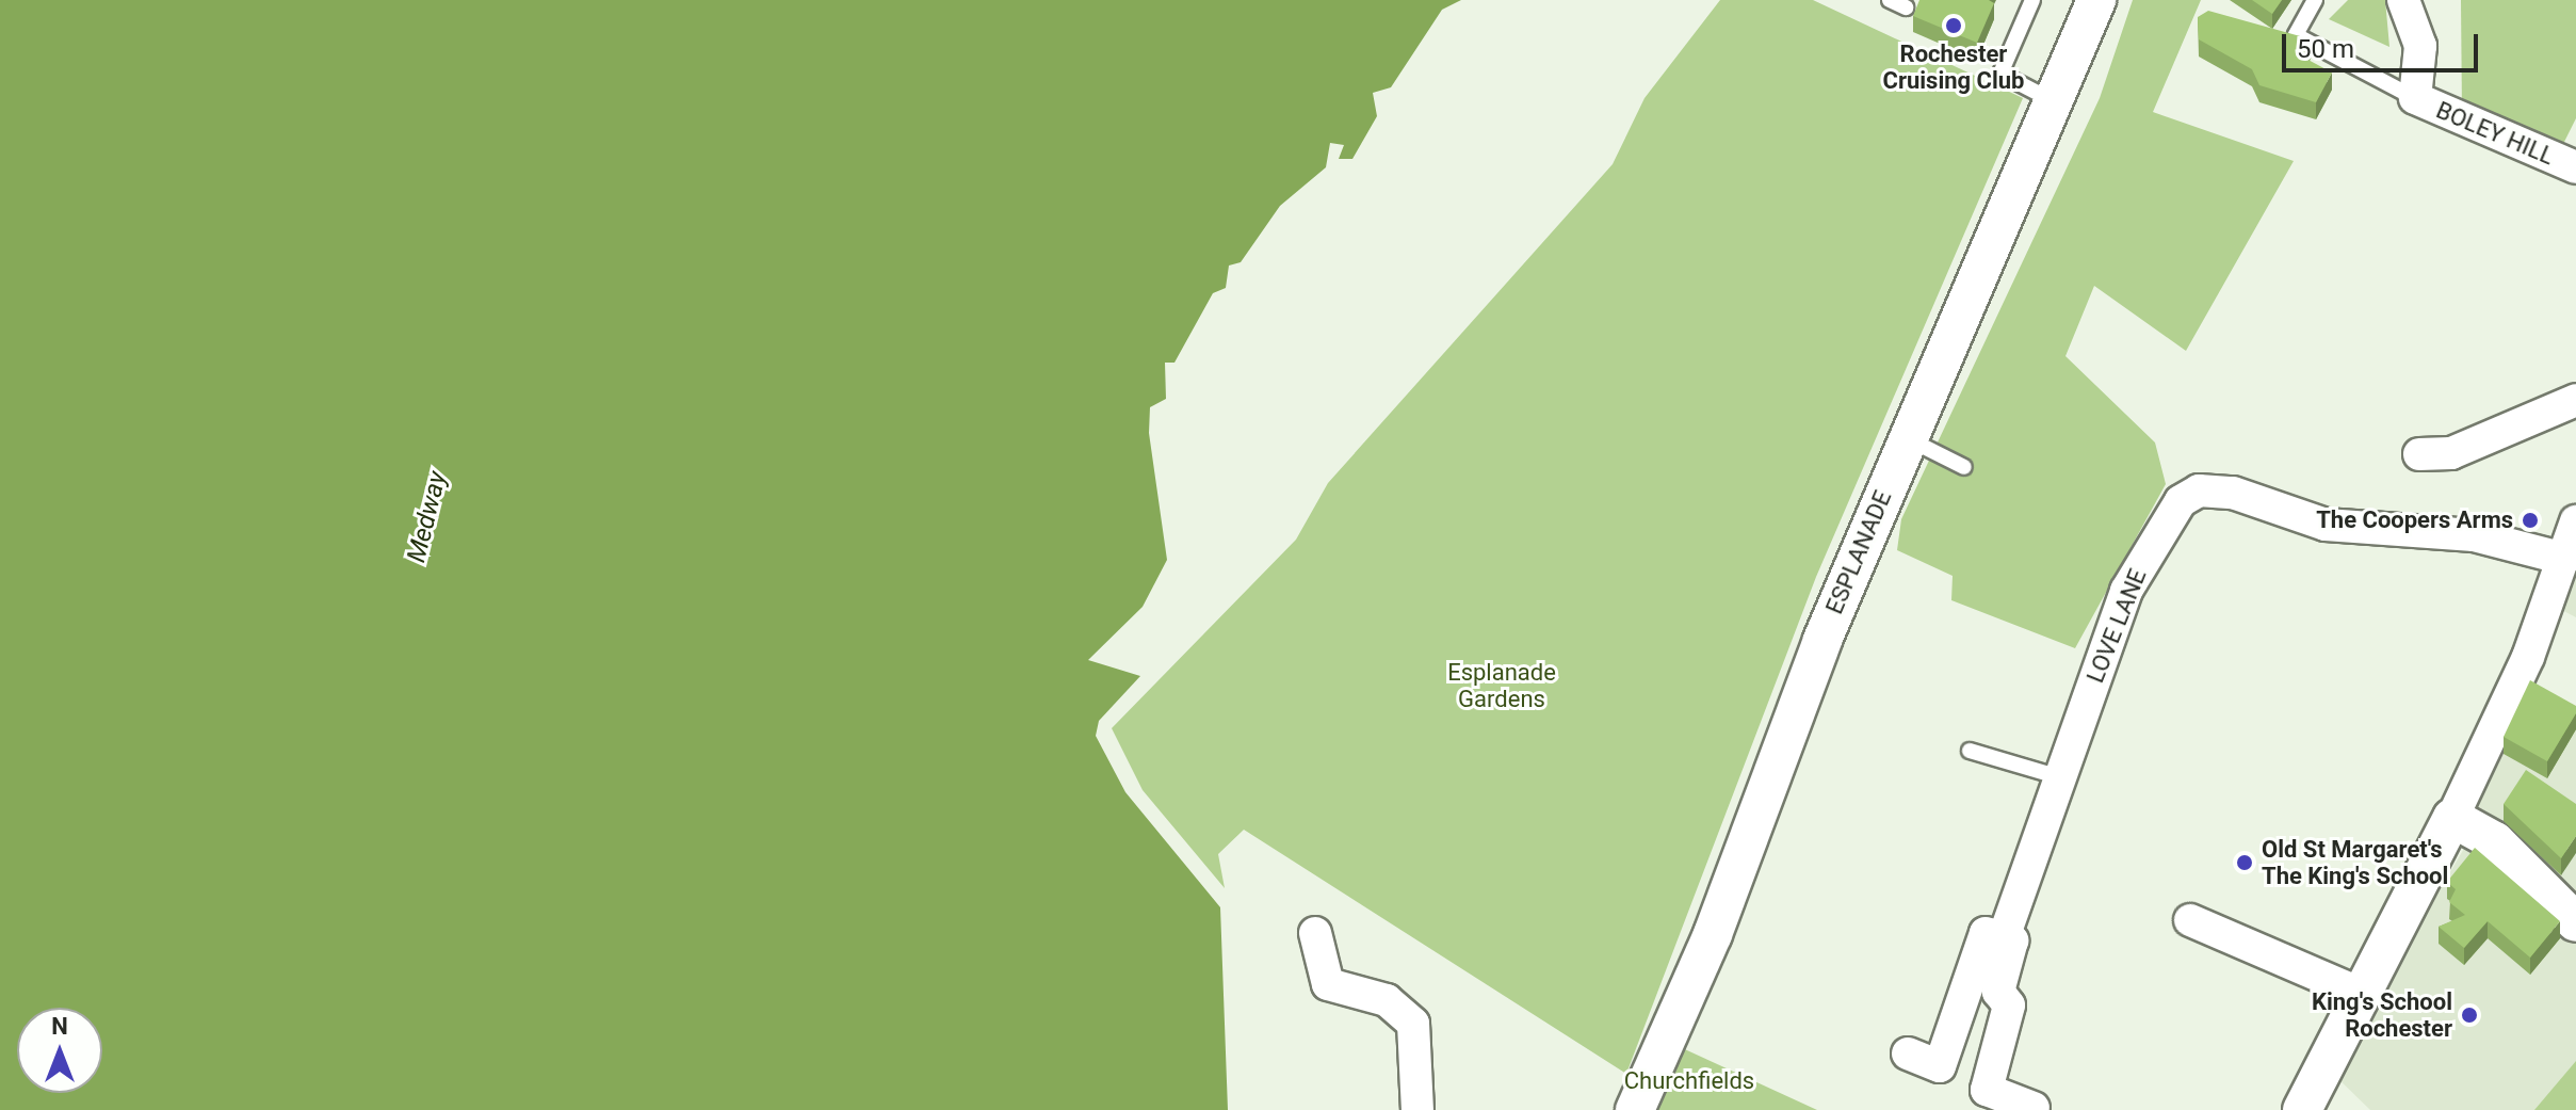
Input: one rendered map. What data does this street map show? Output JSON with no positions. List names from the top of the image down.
{
  "streets": {
    "street": ["BOLEY HILL", "ESPLANADE", "LOVE LANE"]
  },
  "water": ["Medway"],
  "parks": ["Esplanade Gardens", "Churchfields"],
  "places": [
    "Rochester Cruising Club",
    "The Coopers Arms",
    "Old St Margaret's The King's School",
    "King's School Rochester"
  ],
  "scale_bar": "50 m",
  "north": "top"
}
